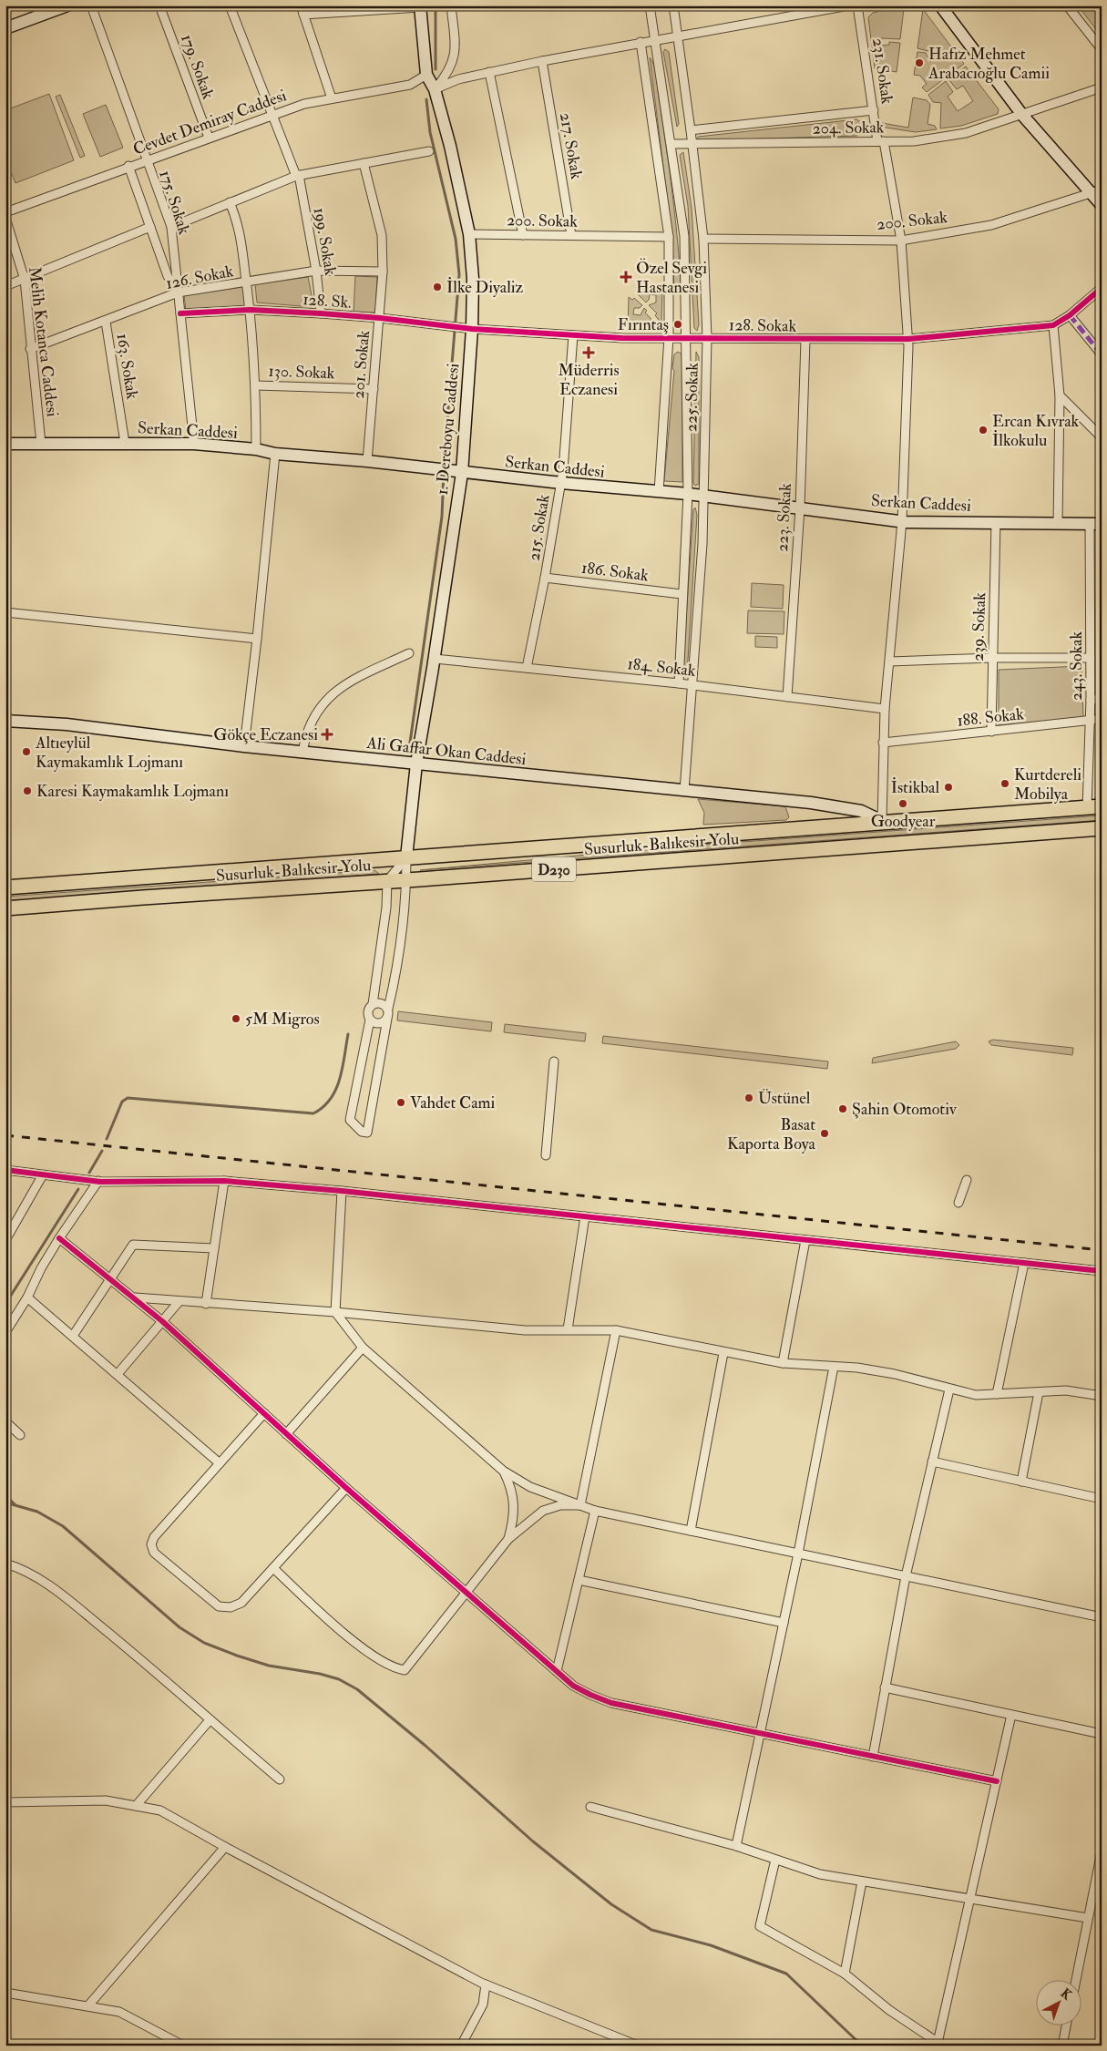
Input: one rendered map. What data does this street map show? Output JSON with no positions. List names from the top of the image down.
{
  "streets": {
    "highway": ["Susurluk-Balıkesir Yolu", "D230"],
    "main road": ["1. Dereboyu Caddesi", "Serkan Caddesi", "Ali Gaffar Okan Caddesi"],
    "street": [
      "179. Sokak",
      "231. Sokak",
      "Cevdet Demiray Caddesi",
      "204. Sokak",
      "217. Sokak",
      "175. Sokak",
      "200. Sokak",
      "199. Sokak",
      "126. Sokak",
      "128. Sk.",
      "128. Sokak",
      "Melih Kotanca Caddesi",
      "201. Sokak",
      "163. Sokak",
      "130. Sokak",
      "225. Sokak",
      "223. Sokak",
      "215. Sokak",
      "186. Sokak",
      "239. Sokak",
      "243. Sokak",
      "184. Sokak",
      "188. Sokak"
    ]
  },
  "crossings": [
    ["179. Sokak", "Cevdet Demiray Caddesi"],
    ["231. Sokak", "204. Sokak"],
    ["231. Sokak", "200. Sokak"],
    ["231. Sokak", "128. Sokak"],
    ["231. Sokak", "Serkan Caddesi"],
    ["231. Sokak", "184. Sokak"],
    ["231. Sokak", "188. Sokak"],
    ["231. Sokak", "Ali Gaffar Okan Caddesi"],
    ["231. Sokak", "Susurluk-Balıkesir Yolu"],
    ["Cevdet Demiray Caddesi", "175. Sokak"],
    ["Cevdet Demiray Caddesi", "199. Sokak"],
    ["Cevdet Demiray Caddesi", "1. Dereboyu Caddesi"],
    ["204. Sokak", "225. Sokak"],
    ["217. Sokak", "200. Sokak"],
    ["175. Sokak", "126. Sokak"],
    ["175. Sokak", "128. Sk."],
    ["175. Sokak", "Serkan Caddesi"],
    ["200. Sokak", "225. Sokak"],
    ["200. Sokak", "1. Dereboyu Caddesi"],
    ["199. Sokak", "126. Sokak"],
    ["199. Sokak", "128. Sk."],
    ["126. Sokak", "Melih Kotanca Caddesi"],
    ["126. Sokak", "201. Sokak"],
    ["126. Sokak", "163. Sokak"],
    ["128. Sk.", "128. Sokak"],
    ["128. Sk.", "201. Sokak"],
    ["128. Sk.", "1. Dereboyu Caddesi"],
    ["128. Sokak", "225. Sokak"],
    ["128. Sokak", "1. Dereboyu Caddesi"],
    ["128. Sokak", "223. Sokak"],
    ["128. Sokak", "215. Sokak"],
    ["Melih Kotanca Caddesi", "Serkan Caddesi"],
    ["201. Sokak", "130. Sokak"],
    ["201. Sokak", "Serkan Caddesi"],
    ["163. Sokak", "Serkan Caddesi"],
    ["225. Sokak", "Serkan Caddesi"],
    ["225. Sokak", "186. Sokak"],
    ["225. Sokak", "184. Sokak"],
    ["225. Sokak", "Ali Gaffar Okan Caddesi"],
    ["1. Dereboyu Caddesi", "Serkan Caddesi"],
    ["1. Dereboyu Caddesi", "184. Sokak"],
    ["1. Dereboyu Caddesi", "Ali Gaffar Okan Caddesi"],
    ["1. Dereboyu Caddesi", "Susurluk-Balıkesir Yolu"],
    ["Serkan Caddesi", "223. Sokak"],
    ["Serkan Caddesi", "215. Sokak"],
    ["Serkan Caddesi", "239. Sokak"],
    ["Serkan Caddesi", "243. Sokak"],
    ["223. Sokak", "184. Sokak"],
    ["215. Sokak", "186. Sokak"],
    ["215. Sokak", "184. Sokak"],
    ["239. Sokak", "188. Sokak"],
    ["243. Sokak", "188. Sokak"],
    ["243. Sokak", "Susurluk-Balıkesir Yolu"],
    ["Ali Gaffar Okan Caddesi", "Susurluk-Balıkesir Yolu"]
  ],
  "places": {
    "other": [
      "Hafız Mehmet Arabacıoğlu Camii",
      "İlke Diyaliz",
      "Fırıntaş",
      "Ercan Kıvrak İlkokulu",
      "Altıeylül Kaymakamlık Lojmanı",
      "Kurtdereli Mobilya",
      "İstikbal",
      "Karesi Kaymakamlık Lojmanı",
      "Goodyear",
      "5M Migros",
      "Üstünel",
      "Vahdet Cami",
      "Şahin Otomotiv",
      "Basat Kaporta Boya"
    ],
    "health": ["Özel Sevgi Hastanesi", "Müderris Eczanesi", "Gökçe Eczanesi"]
  },
  "north": "top right"
}
